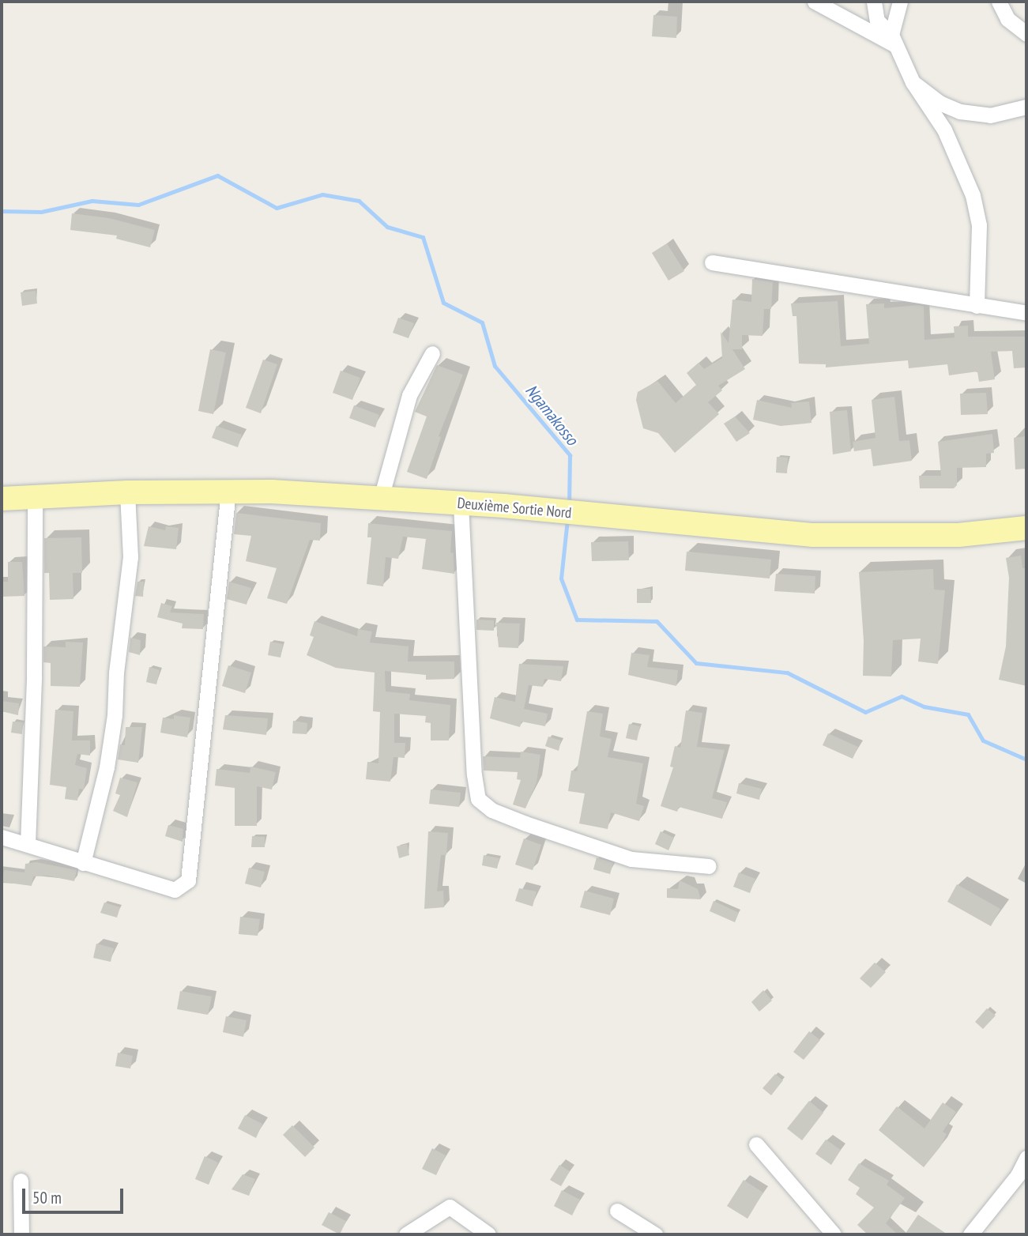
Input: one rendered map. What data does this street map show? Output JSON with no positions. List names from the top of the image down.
{
  "streets": {
    "main road": ["Deuxième Sortie Nord"]
  },
  "water": ["Ngamakosso"],
  "scale_bar": "50 m"
}
